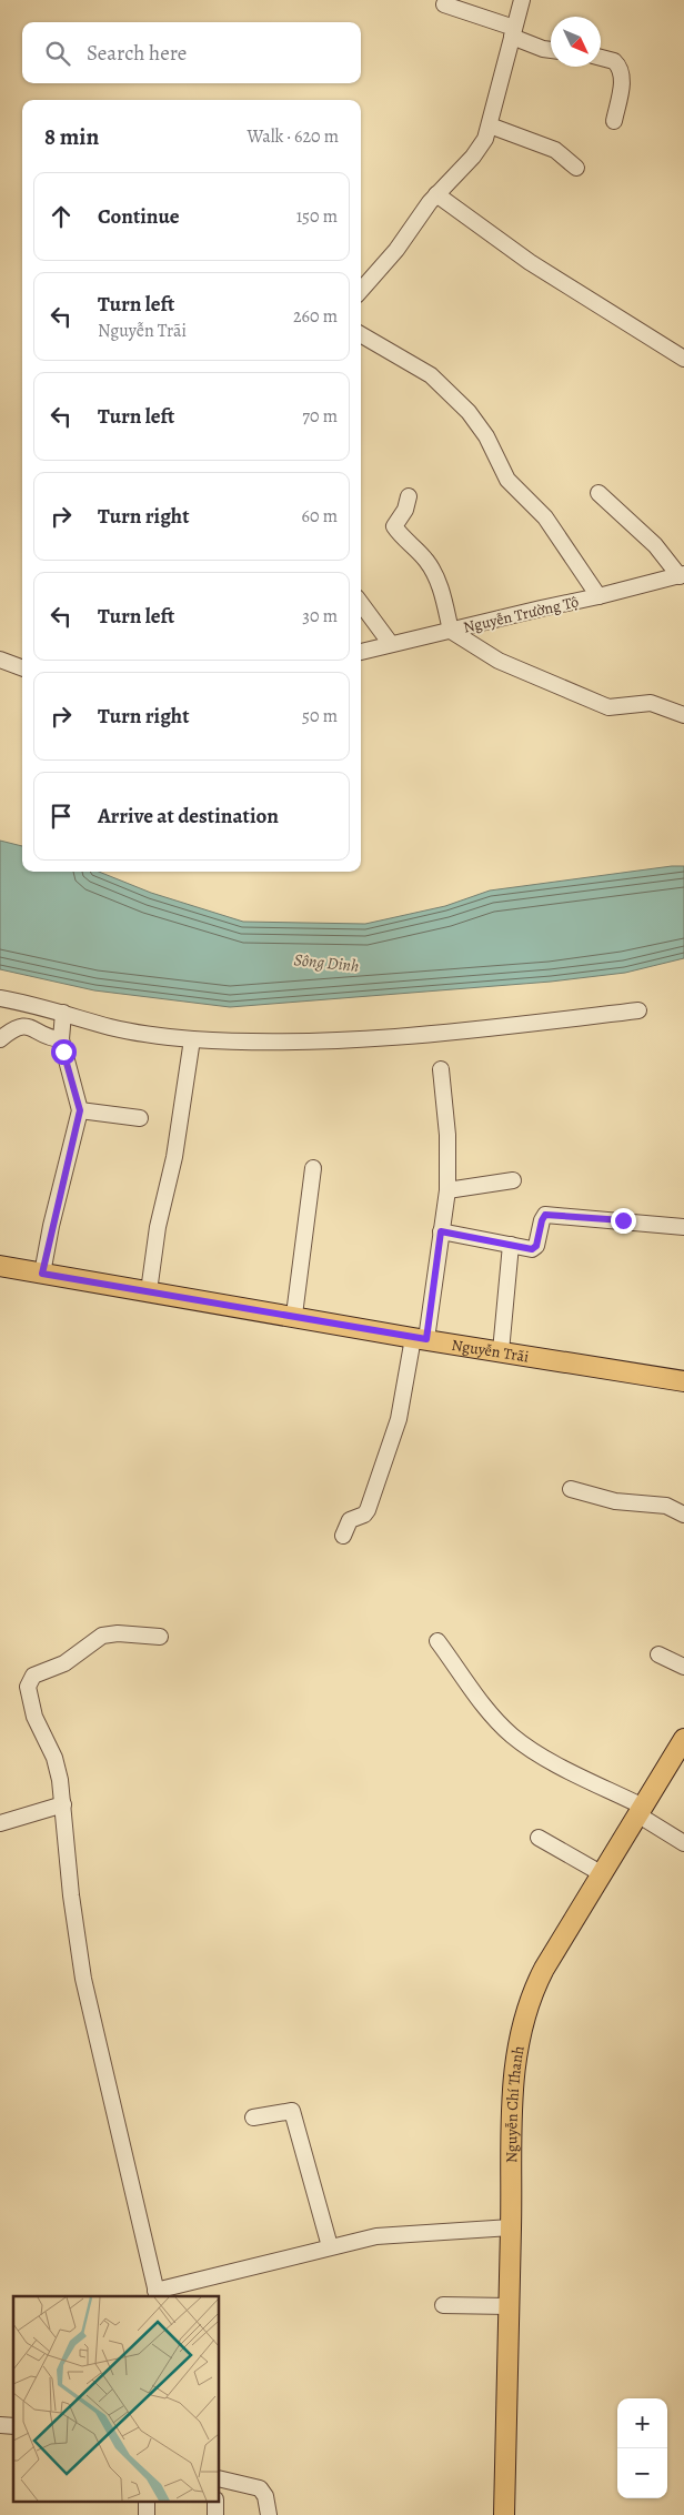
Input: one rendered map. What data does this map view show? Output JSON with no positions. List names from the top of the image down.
{
  "streets": {
    "main road": ["Nguyễn Trãi", "Nguyễn Chí Thanh"],
    "street": ["Nguyễn Trường Tộ"]
  },
  "water": ["Sông Dinh"],
  "north": "bottom right",
  "page": {
    "search": "Search here",
    "heading": ["8 min", "Walk · 620 m"],
    "list": [
      ["Continue", "150 m"],
      ["Turn left", "Nguyễn Trãi", "260 m"],
      ["Turn left", "70 m"],
      ["Turn right", "60 m"],
      ["Turn left", "30 m"],
      ["Turn right", "50 m"],
      "Arrive at destination"
    ],
    "map_buttons": ["+", "−"]
  }
}
